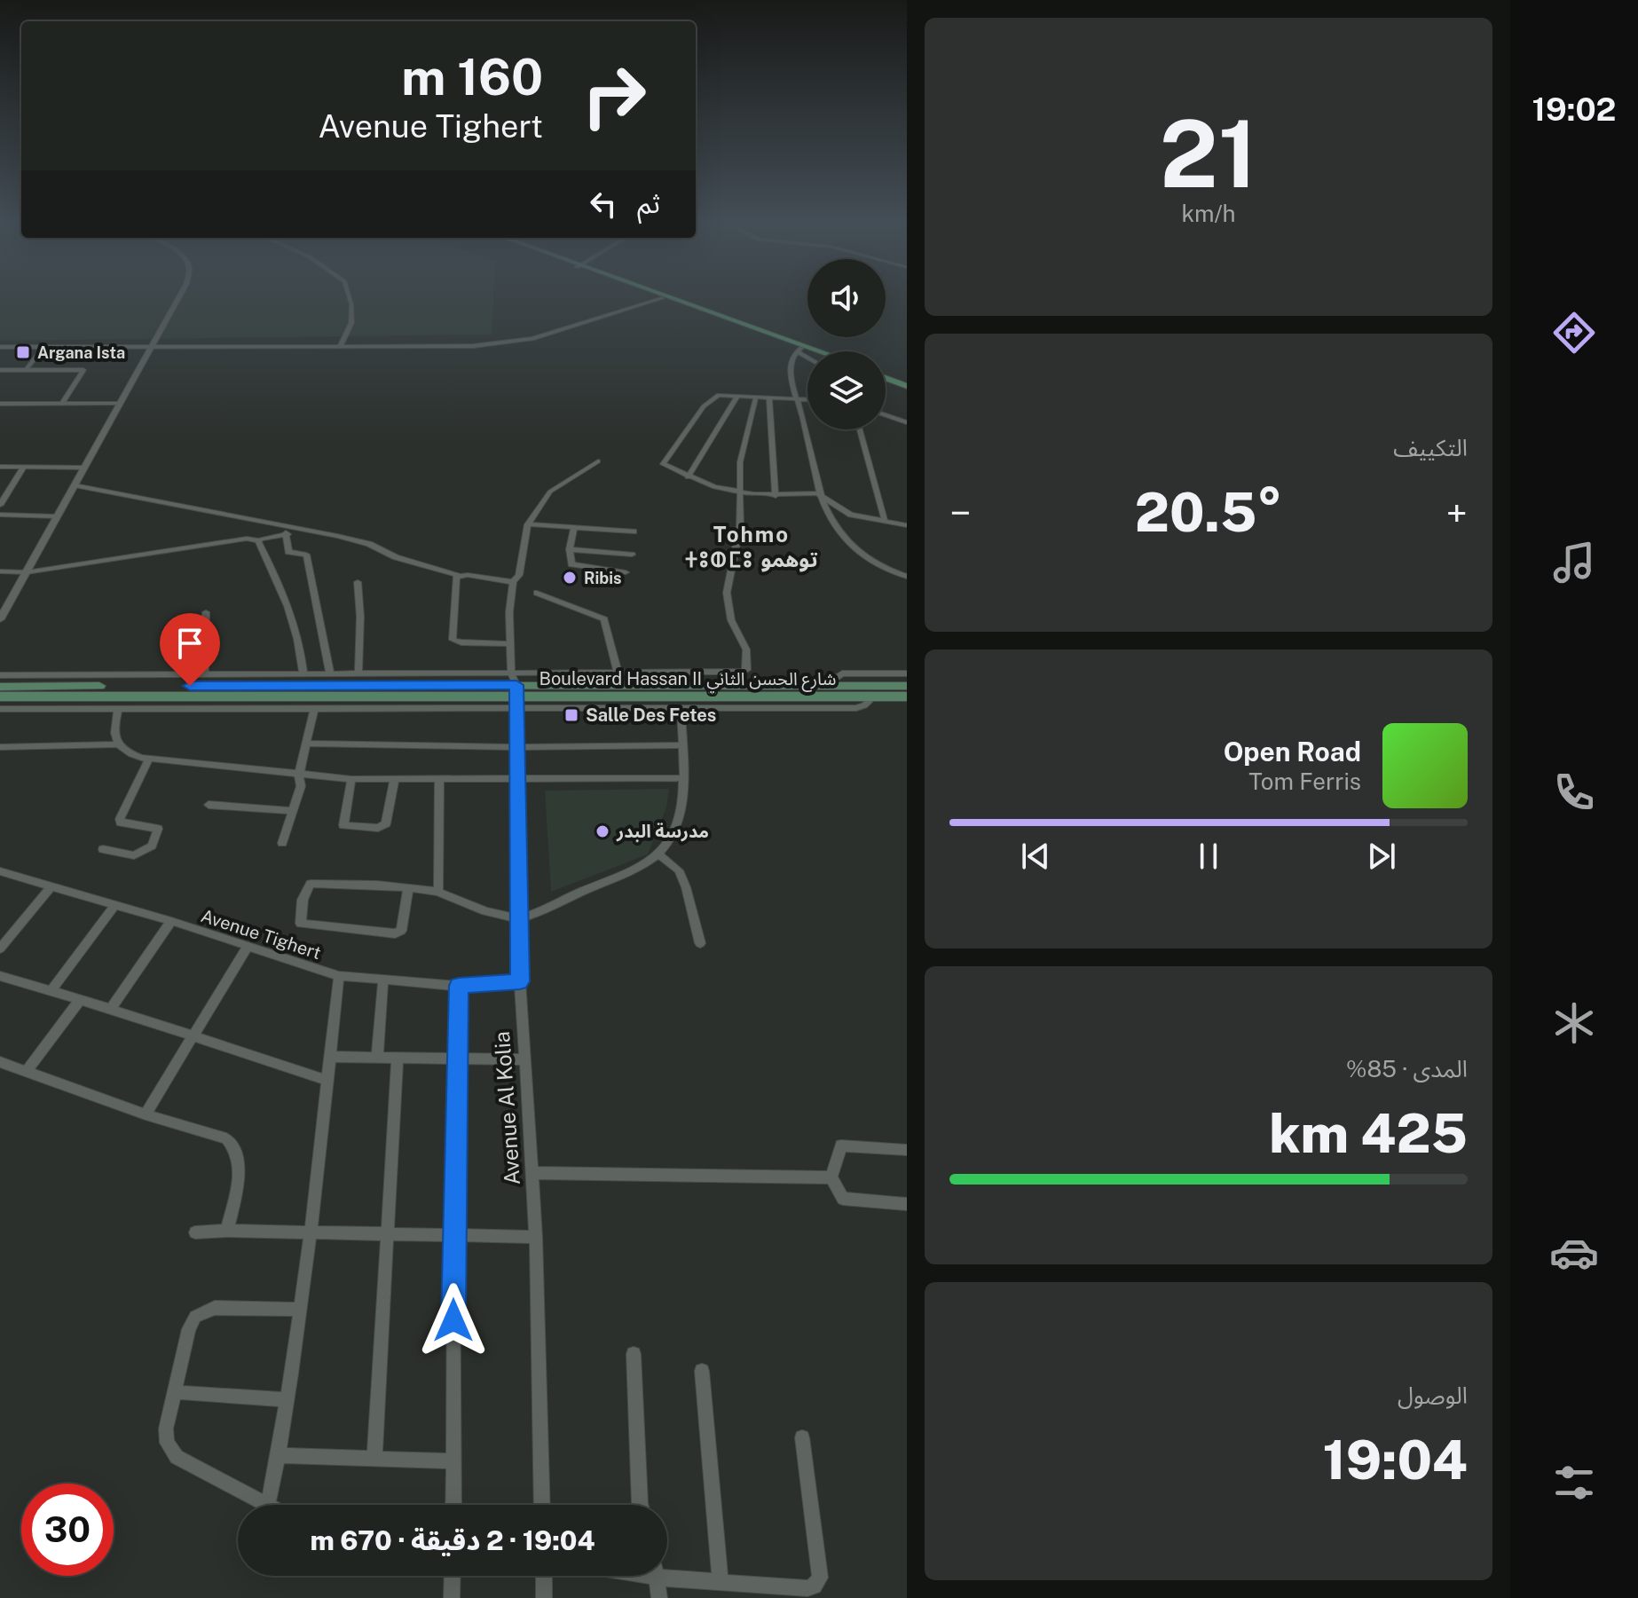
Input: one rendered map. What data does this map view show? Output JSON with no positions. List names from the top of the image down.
{
  "streets": {
    "main road": ["Boulevard Hassan II شارع الحسن الثاني"],
    "street": ["Avenue Tighert", "Avenue Al Kolia"]
  },
  "crossings": [
    ["Boulevard Hassan II شارع الحسن الثاني", "Avenue Al Kolia"],
    ["Avenue Tighert", "Avenue Al Kolia"]
  ],
  "districts": ["Tohmo ⵜⵓⵀⵎⵓ توهمو"],
  "places": {
    "transit": ["Argana Ista", "Salle Des Fetes"],
    "other": ["Ribis", "مدرسة البدر"]
  },
  "page": {
    "tabs": "19:02",
    "tile": [
      ["21", "km/h"],
      "التكييف",
      ["المدى · 85%", "425 km"],
      ["الوصول", "19:04"]
    ],
    "turn": ["160 m", "Avenue Tighert"],
    "then": "ثم",
    "heat": ["−", "20.5°", "+"],
    "song": ["Open Road", "Tom Ferris"],
    "limit": "30",
    "trip": "19:04 · 2 دقيقة · 670 m"
  }
}
